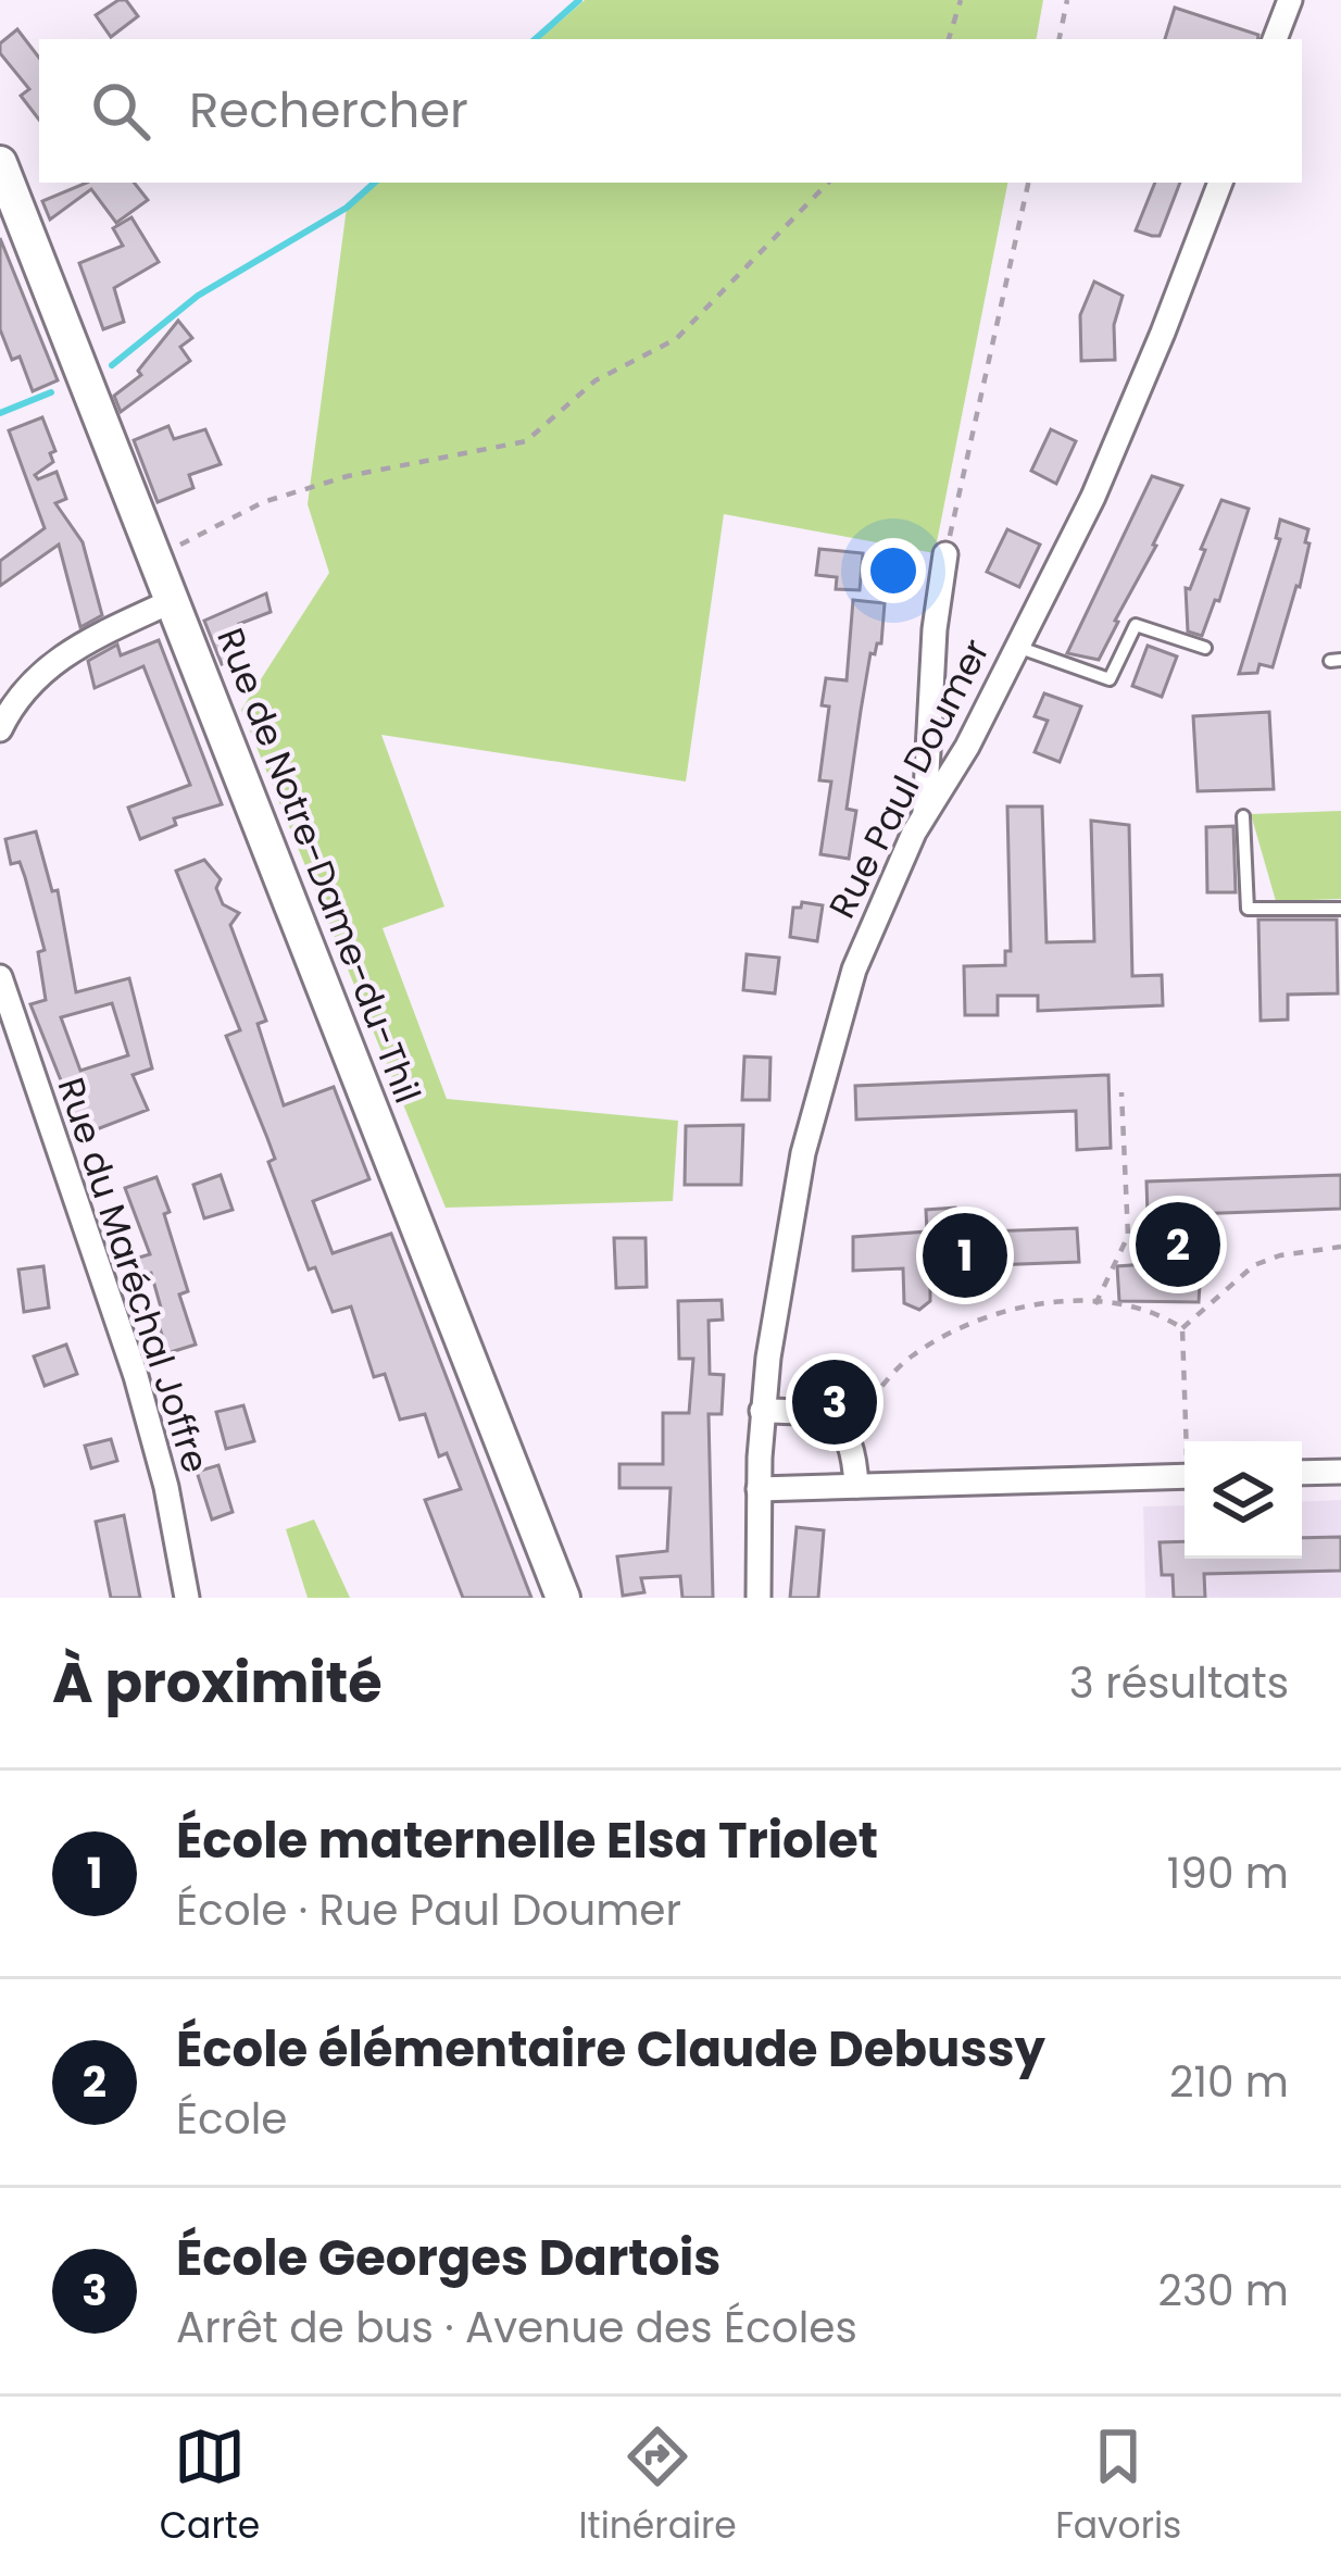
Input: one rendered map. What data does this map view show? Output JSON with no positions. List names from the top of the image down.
{
  "streets": {
    "main road": ["Rue de Notre-Dame-du-Thil"],
    "street": ["Rue Paul Doumer", "Rue du Maréchal Joffre"]
  },
  "page": {
    "search": "Rechercher",
    "pins": ["2", "1", "3"],
    "heading": ["À proximité", "3 résultats"],
    "list": [
      {
        "mark": "1",
        "name": "École maternelle Elsa Triolet",
        "note": "École · Rue Paul Doumer",
        "value": "190 m"
      },
      {
        "mark": "2",
        "name": "École élémentaire Claude Debussy",
        "note": "École",
        "value": "210 m"
      },
      {
        "mark": "3",
        "name": "École Georges Dartois",
        "note": "Arrêt de bus · Avenue des Écoles",
        "value": "230 m"
      }
    ],
    "nav": ["Carte", "Itinéraire", "Favoris"]
  }
}
